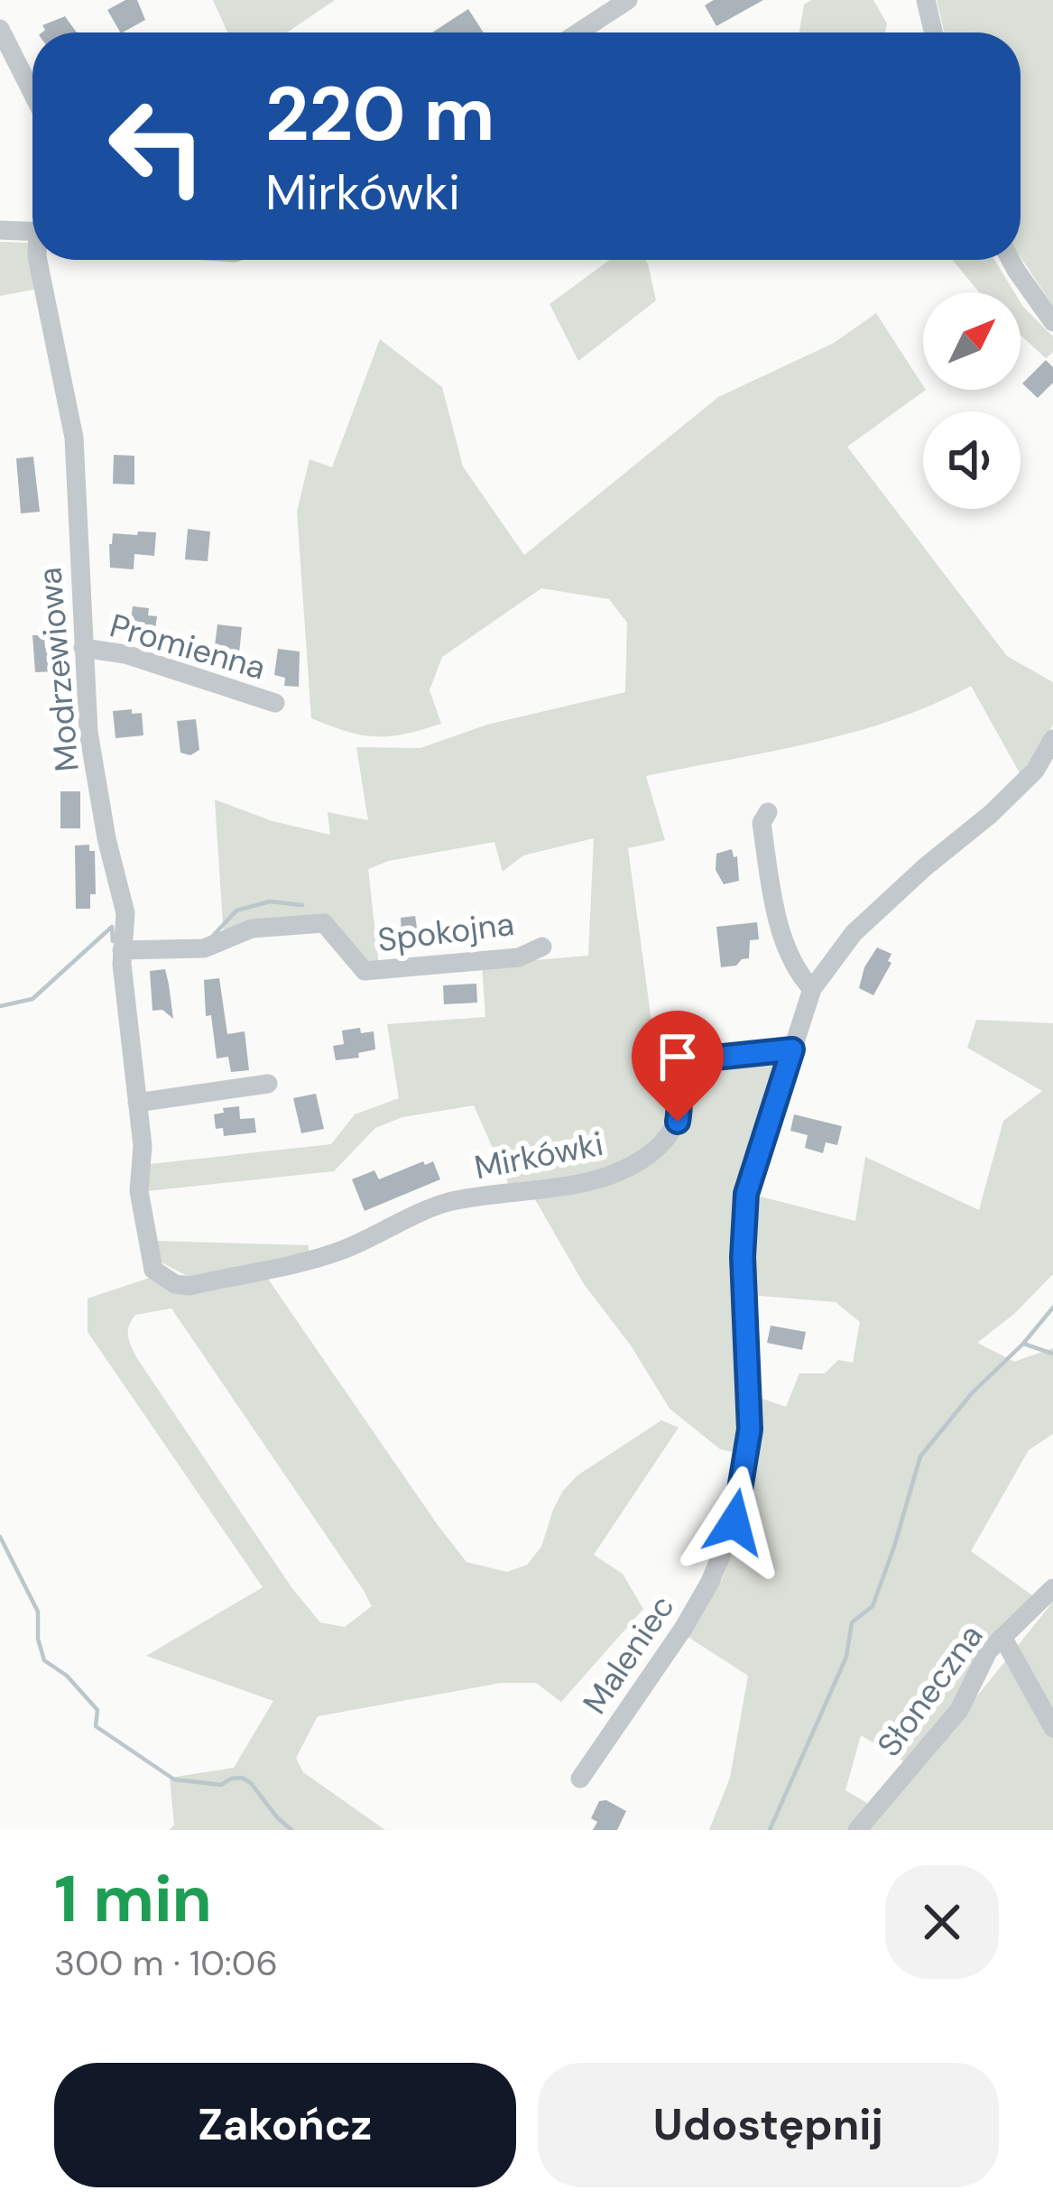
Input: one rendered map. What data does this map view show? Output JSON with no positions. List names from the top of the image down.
{
  "streets": {
    "street": [
      "Promienna",
      "Modrzewiowa",
      "Spokojna",
      "Mirkówki",
      "Maleniec",
      "Słoneczna"
    ]
  },
  "crossings": [
    ["Promienna", "Modrzewiowa"],
    ["Modrzewiowa", "Spokojna"],
    ["Modrzewiowa", "Mirkówki"],
    ["Mirkówki", "Maleniec"]
  ],
  "north": "top right",
  "page": {
    "turn": ["220 m", "Mirkówki"],
    "heading": ["1 min", "300 m · 10:06"],
    "buttons": ["Zakończ", "Udostępnij"]
  }
}
